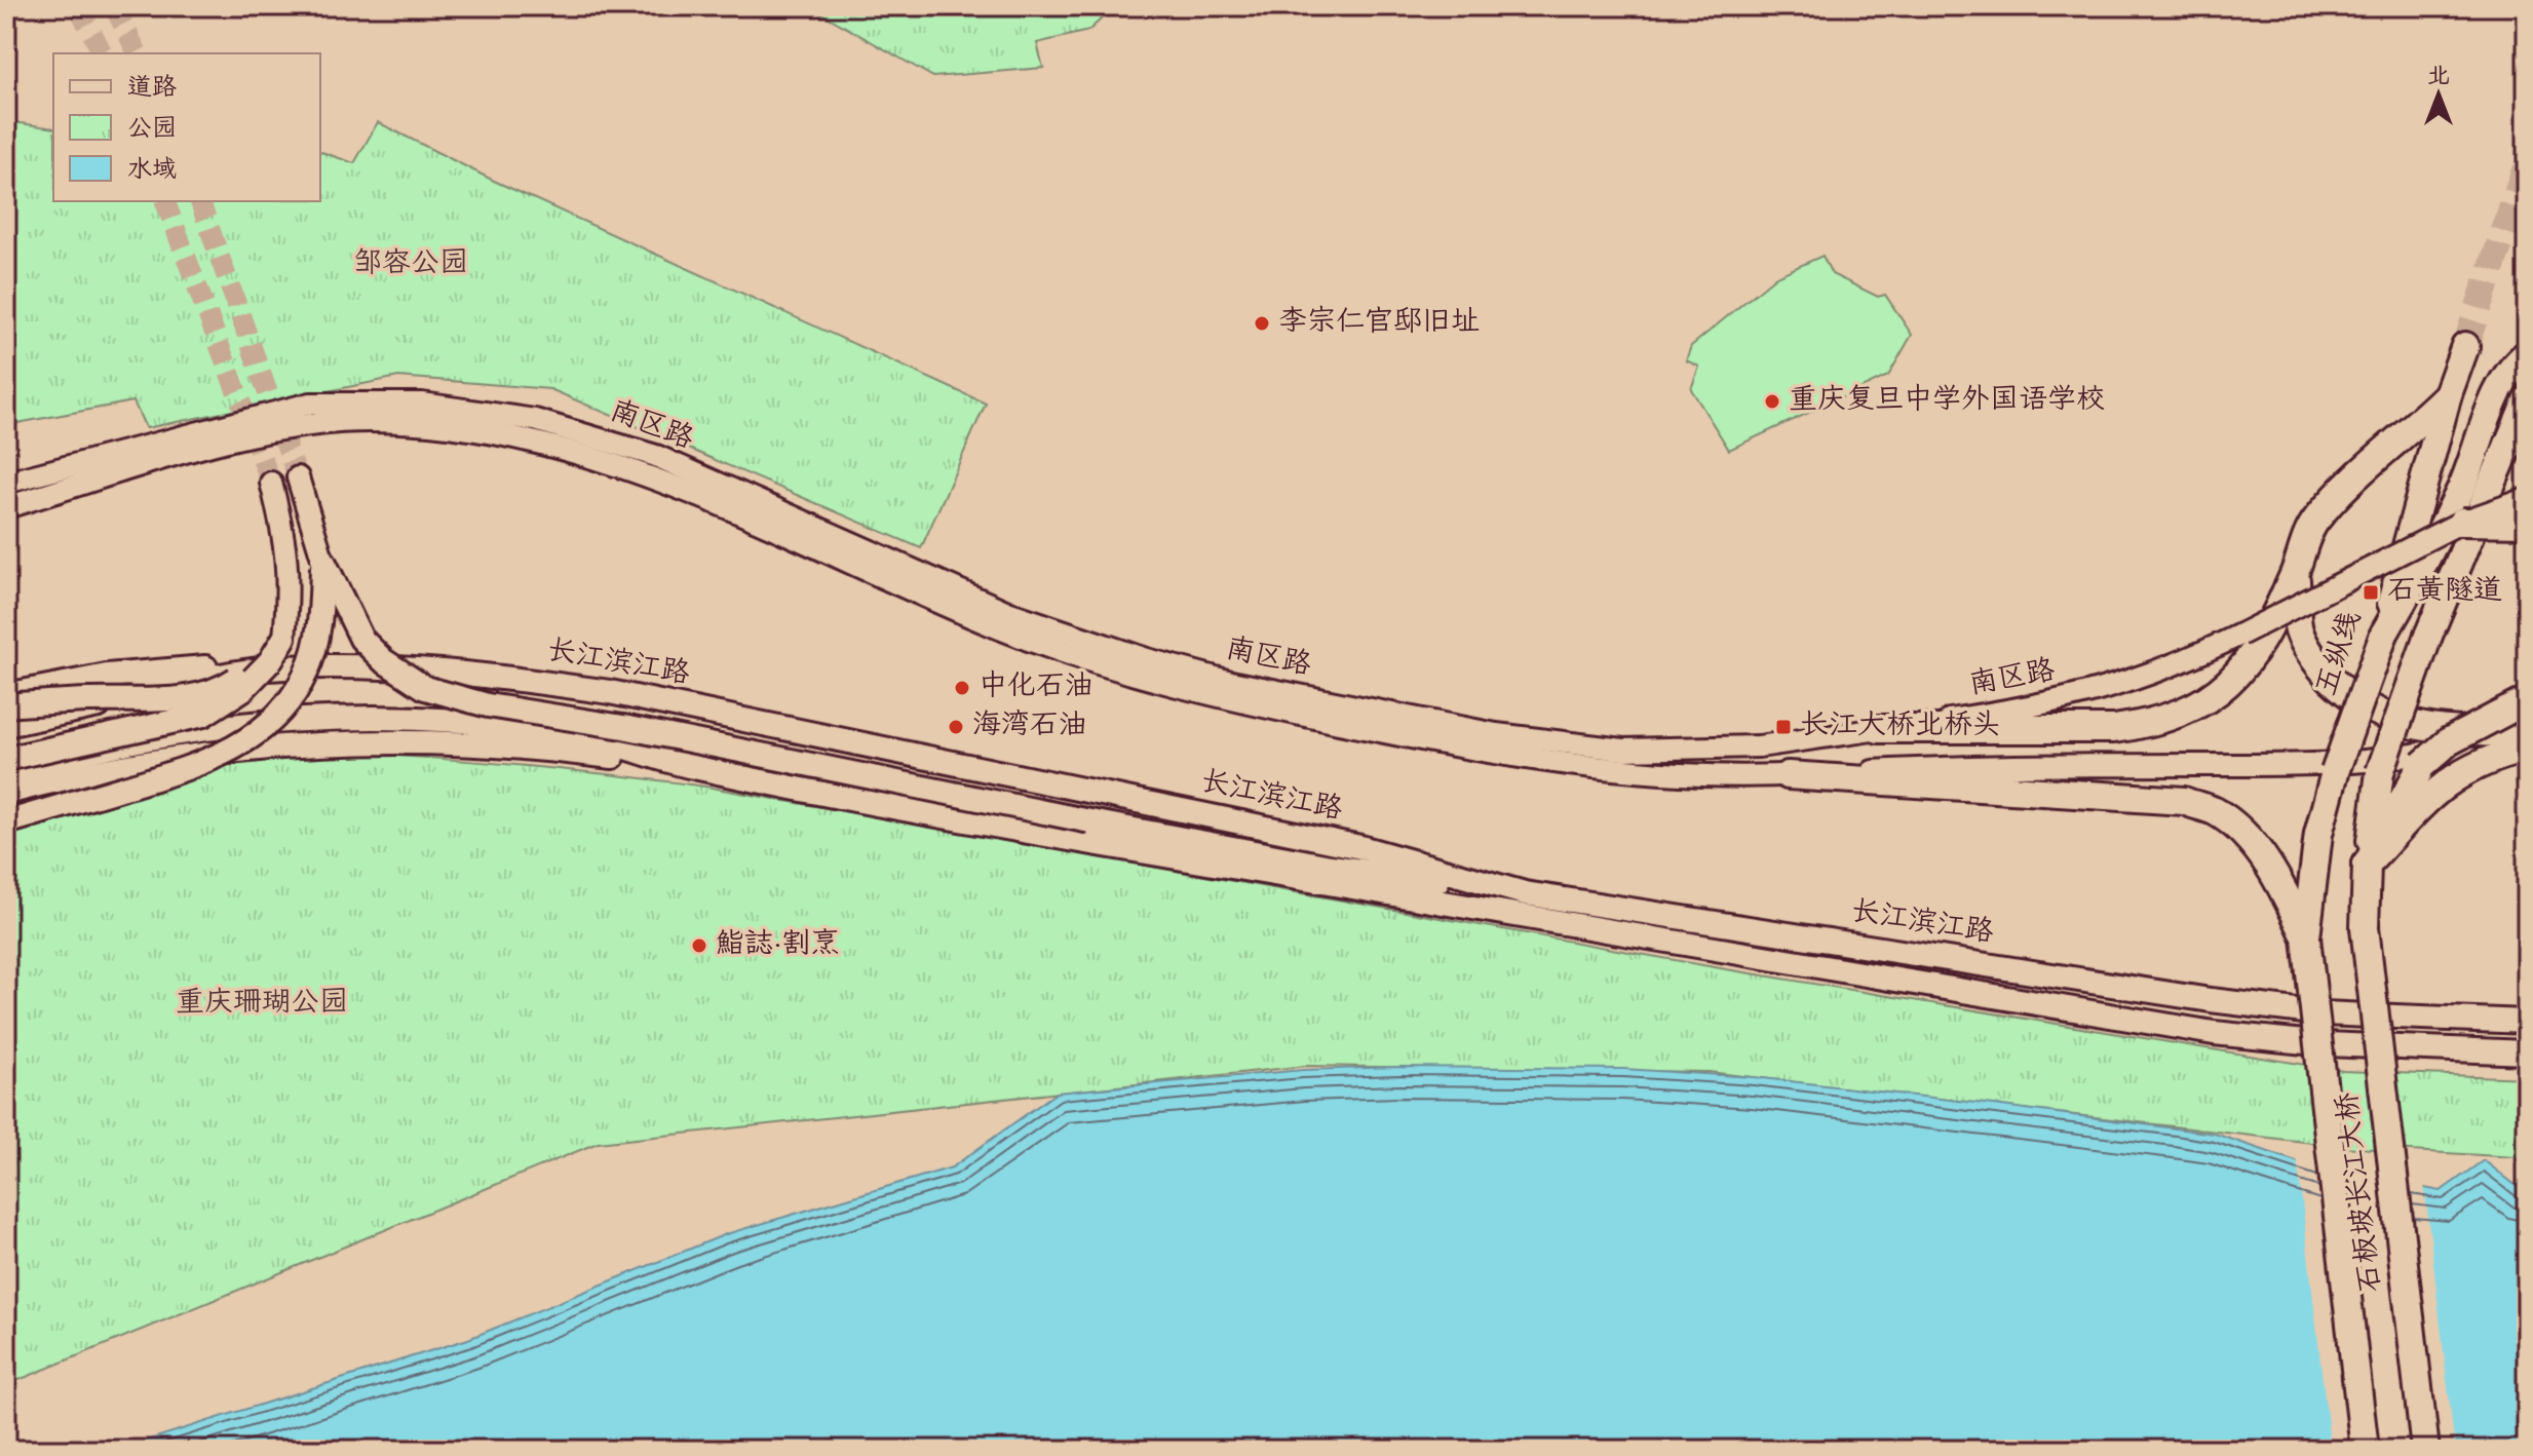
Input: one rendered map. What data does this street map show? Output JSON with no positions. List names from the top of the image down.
{
  "streets": {
    "highway": ["五纵线", "石板坡长江大桥"],
    "main road": ["南区路", "长江滨江路"]
  },
  "parks": ["邹容公园", "重庆珊瑚公园"],
  "places": {
    "other": [
      "李宗仁官邸旧址",
      "重庆复旦中学外国语学校",
      "中化石油",
      "海湾石油",
      "鮨誌·割烹"
    ],
    "transit": ["石黄隧道", "长江大桥北桥头"]
  },
  "legend": ["道路", "公园", "水域"],
  "north": "top"
}
